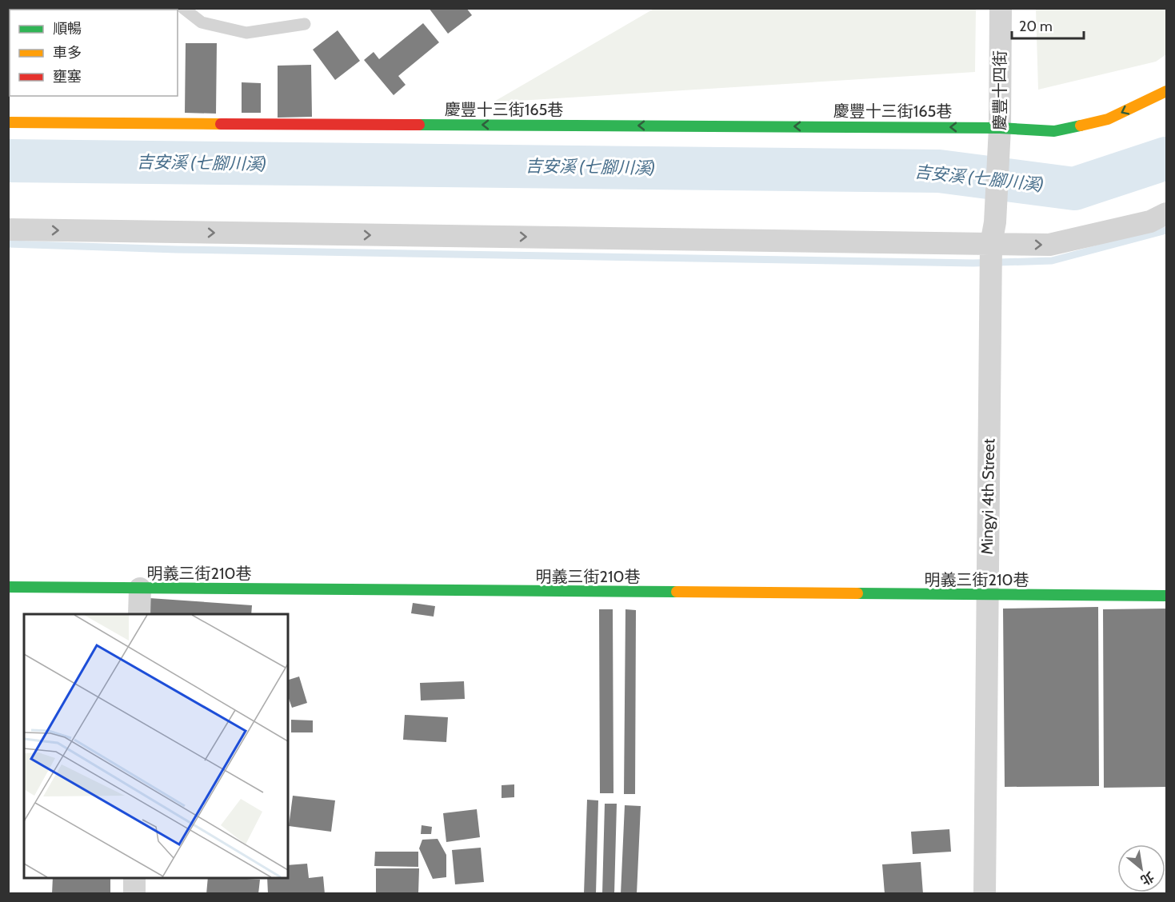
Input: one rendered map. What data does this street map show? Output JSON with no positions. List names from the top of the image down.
{
  "streets": {
    "street": [
      "慶豐十四街",
      "慶豐十三街165巷",
      "Mingyi 4th Street",
      "明義三街210巷"
    ]
  },
  "crossings": [
    ["慶豐十四街", "慶豐十三街165巷"],
    ["慶豐十四街", "Mingyi 4th Street"],
    ["Mingyi 4th Street", "明義三街210巷"]
  ],
  "one_way": ["慶豐十三街165巷"],
  "water": ["吉安溪 (七腳川溪)"],
  "legend": ["順暢", "車多", "壅塞"],
  "scale_bar": "20 m",
  "north": "bottom right"
}
